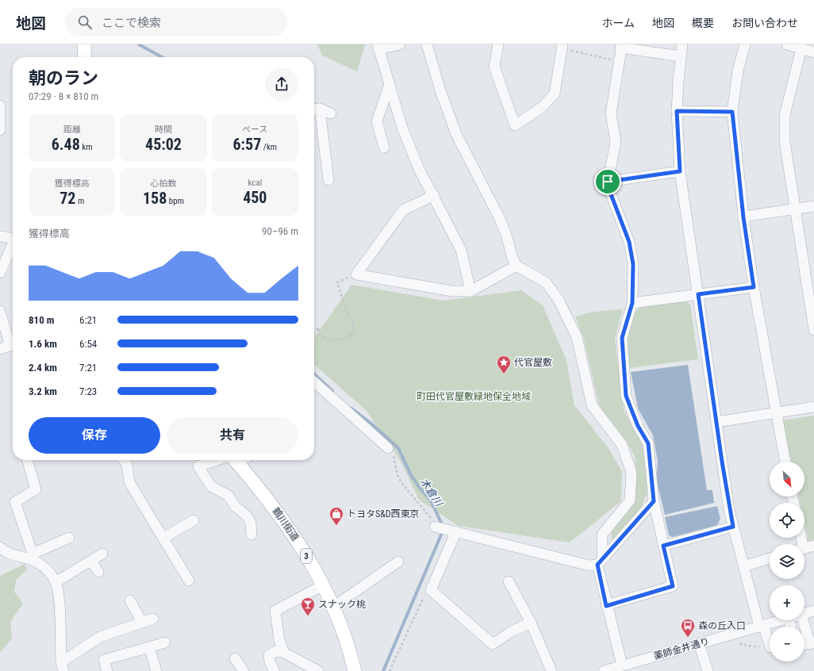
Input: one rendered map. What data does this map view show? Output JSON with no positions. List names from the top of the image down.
{
  "streets": {
    "main road": ["鶴川街道", "3"],
    "street": ["薬師金井通り"]
  },
  "water": ["木倉川"],
  "parks": ["町田代官屋敷緑地保全地域"],
  "places": {
    "place": ["代官屋敷"],
    "shop": ["トヨタS&D西東京"],
    "bar": ["スナック桃"],
    "bus stop": ["森の丘入口"]
  },
  "north": "bottom right",
  "page": {
    "header": "地図",
    "search": "ここで検索",
    "nav": [
      "ホーム",
      "地図",
      "概要",
      "お問い合わせ"
    ],
    "heading": ["朝のラン", "07:29 · 8 × 810 m"],
    "stats": [
      ["距離", "6.48 km"],
      ["時間", "45:02"],
      ["ペース", "6:57 /km"],
      ["獲得標高", "72 m"],
      ["心拍数", "158 bpm"],
      ["kcal", "450"]
    ],
    "chart": ["獲得標高", "90–96 m"],
    "list": [
      {
        "name": "810 m",
        "note": "6:21"
      },
      {
        "name": "1.6 km",
        "note": "6:54"
      },
      {
        "name": "2.4 km",
        "note": "7:21"
      },
      {
        "name": "3.2 km",
        "note": "7:23"
      }
    ],
    "buttons": ["保存", "共有"],
    "map_buttons": ["+", "−"]
  }
}
